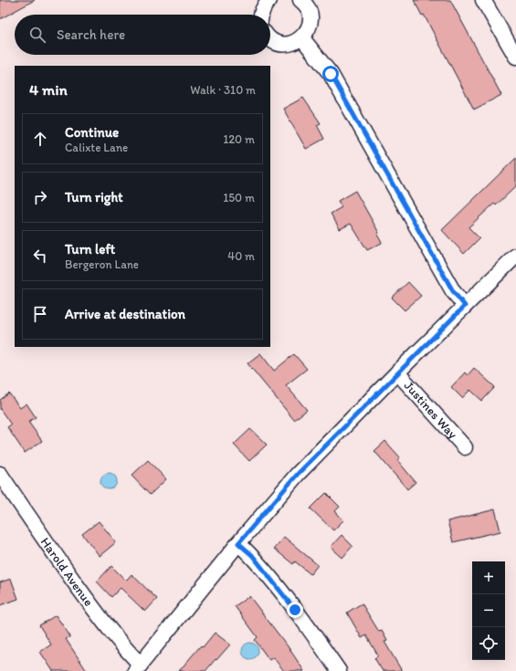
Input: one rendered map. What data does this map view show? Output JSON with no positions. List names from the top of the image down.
{
  "streets": {
    "street": ["Justines Way", "Harold Avenue"]
  },
  "page": {
    "search": "Search here",
    "heading": ["4 min", "Walk · 310 m"],
    "list": [
      ["Continue", "Calixte Lane", "120 m"],
      ["Turn right", "150 m"],
      ["Turn left", "Bergeron Lane", "40 m"],
      "Arrive at destination"
    ],
    "map_buttons": ["+", "−"]
  }
}
